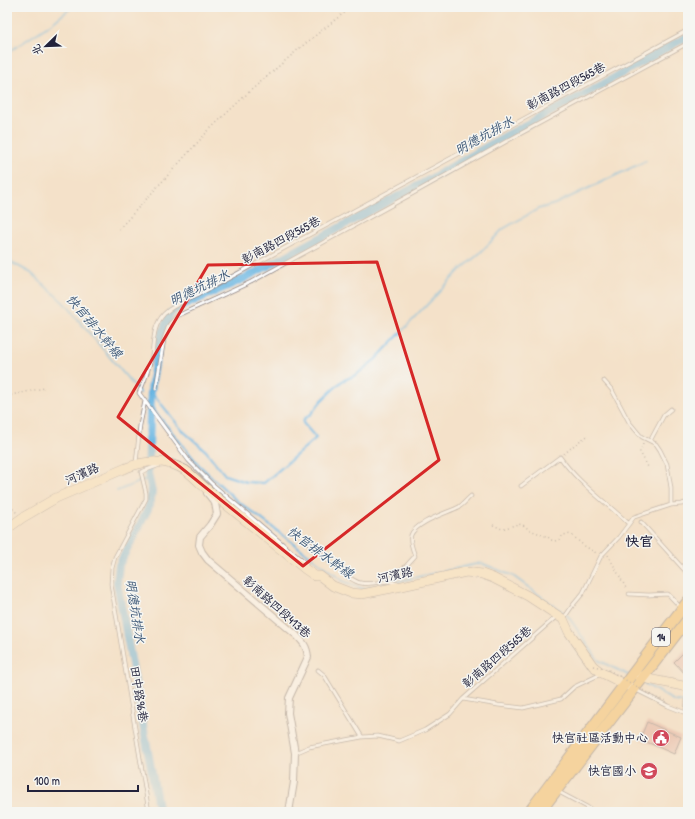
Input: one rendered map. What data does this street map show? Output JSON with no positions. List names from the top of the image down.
{
  "streets": {
    "main road": ["14"],
    "street": ["河濱路", "彰南路四段413巷"],
    "lane": ["彰南路四段565巷", "田中路96巷"]
  },
  "crossings": [
    ["彰南路四段565巷", "河濱路"],
    ["彰南路四段565巷", "彰南路四段413巷"],
    ["河濱路", "彰南路四段413巷"],
    ["河濱路", "14"],
    ["河濱路", "田中路96巷"]
  ],
  "districts": ["快官"],
  "water": ["明德坑排水", "快官排水幹線"],
  "places": {
    "public building": ["快官社區活動中心"],
    "school or university": ["快官國小"]
  },
  "scale_bar": "100 m",
  "north": "bottom left"
}
